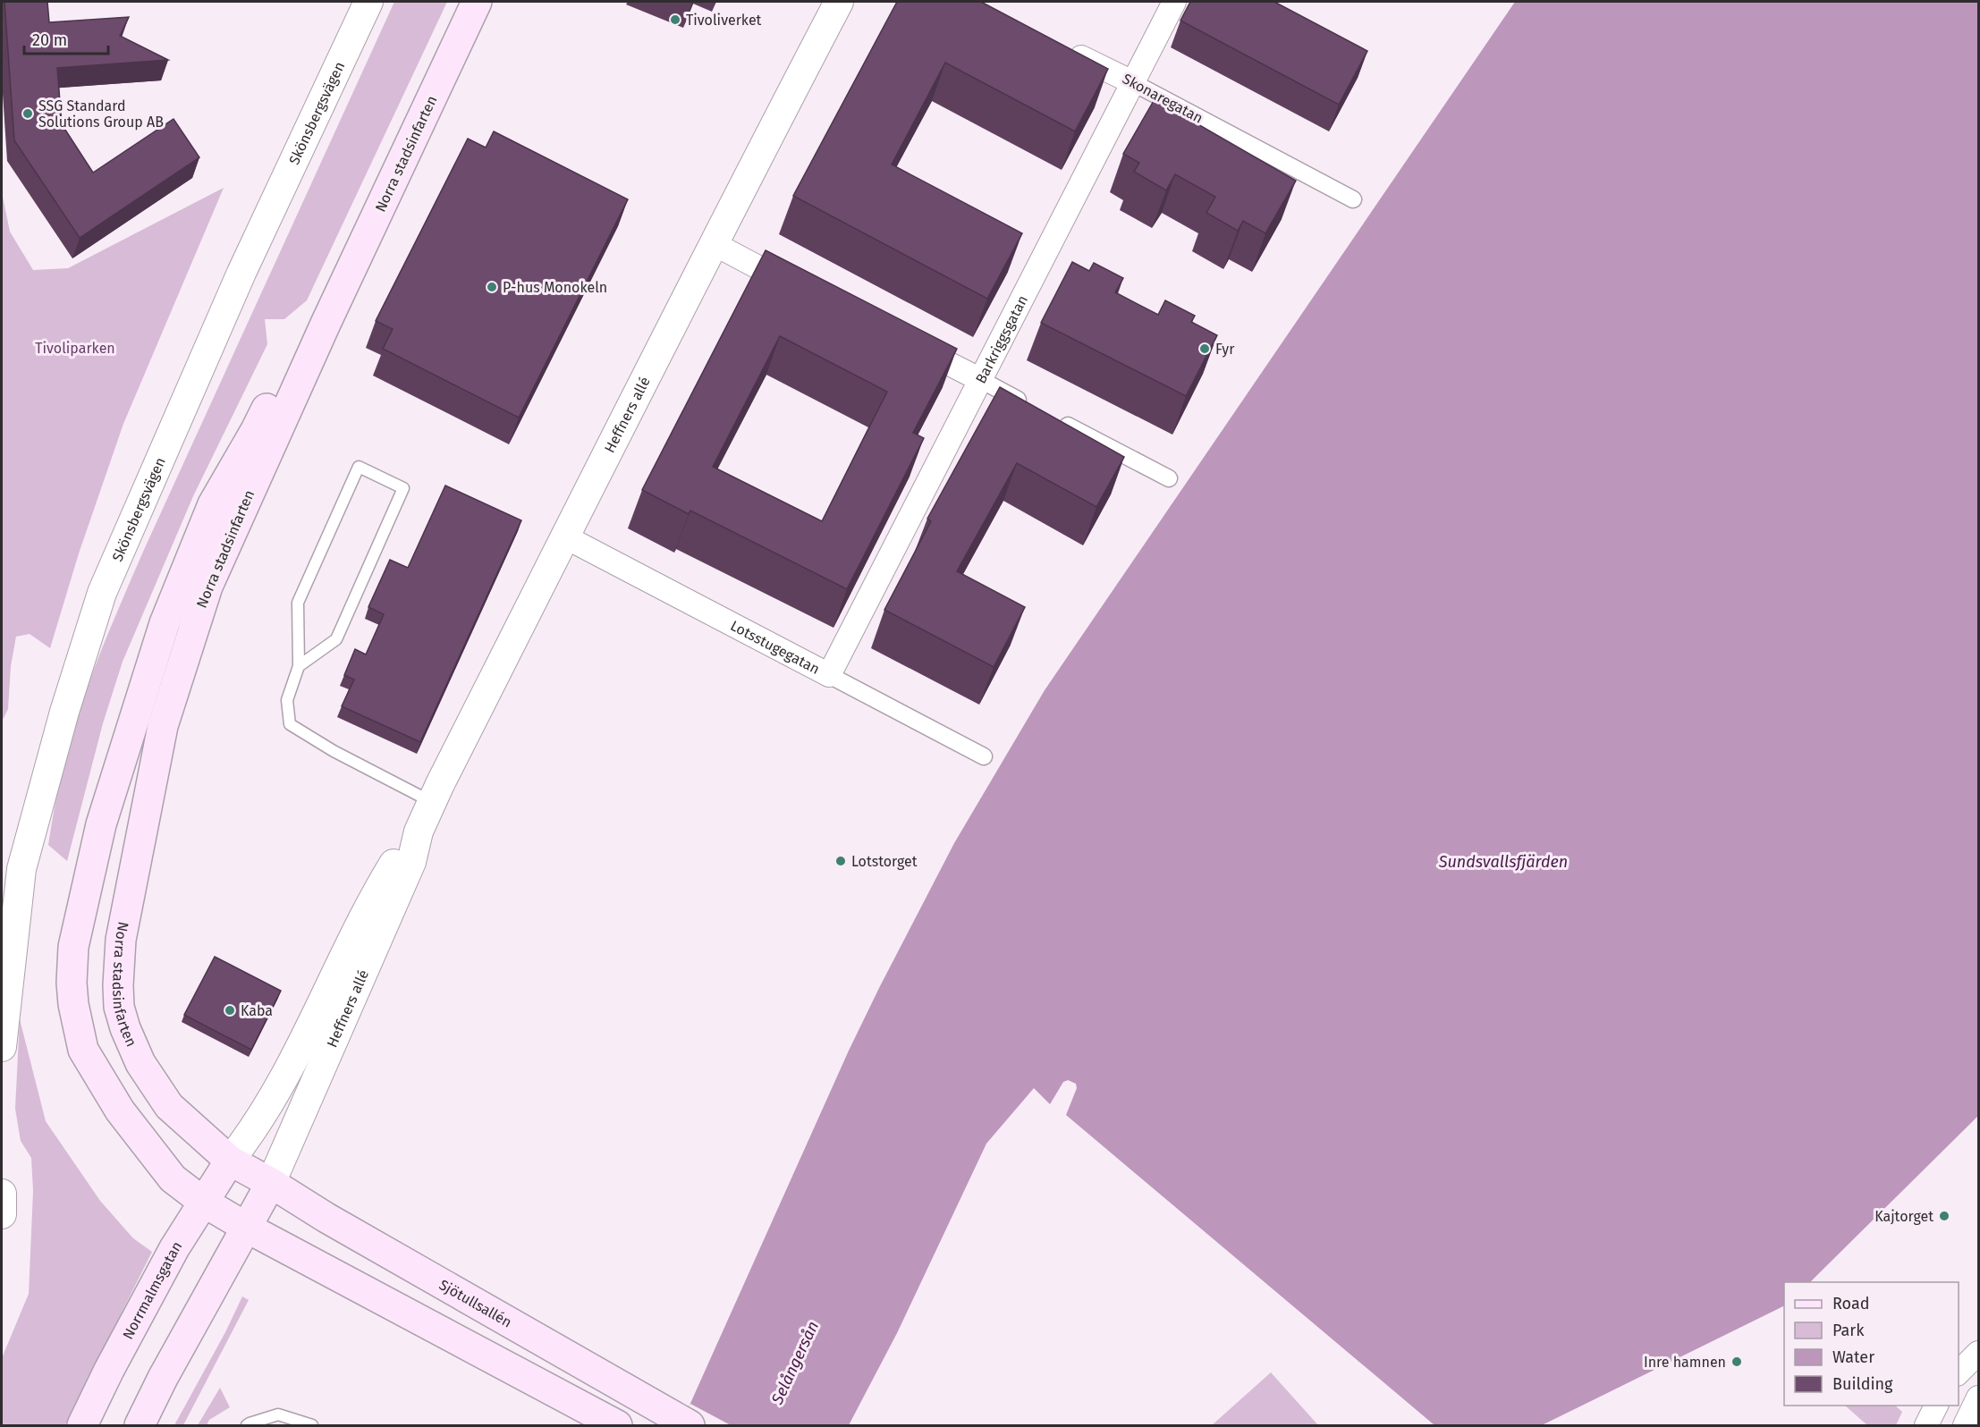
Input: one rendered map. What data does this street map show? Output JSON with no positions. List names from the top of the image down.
{
  "streets": {
    "main road": ["Norra stadsinfarten", "Norrmalmsgatan", "Sjötullsallén"],
    "street": [
      "Skonaregatan",
      "Skönsbergsvägen",
      "Barkriggsgatan",
      "Heffners allé",
      "Lotsstugegatan"
    ]
  },
  "crossings": [
    ["Skonaregatan", "Barkriggsgatan"],
    ["Norra stadsinfarten", "Heffners allé"],
    ["Norra stadsinfarten", "Norrmalmsgatan"],
    ["Norra stadsinfarten", "Sjötullsallén"],
    ["Barkriggsgatan", "Lotsstugegatan"],
    ["Heffners allé", "Lotsstugegatan"],
    ["Heffners allé", "Norrmalmsgatan"],
    ["Heffners allé", "Sjötullsallén"]
  ],
  "water": ["Sundsvallsfjärden", "Selångersån"],
  "parks": ["Tivoliparken"],
  "places": [
    "Tivoliverket",
    "SSG Standard Solutions Group AB",
    "P-hus Monokeln",
    "Fyr",
    "Lotstorget",
    "Kaba",
    "Kajtorget",
    "Inre hamnen"
  ],
  "legend": [
    "Road",
    "Park",
    "Water",
    "Building"
  ],
  "scale_bar": "20 m"
}
